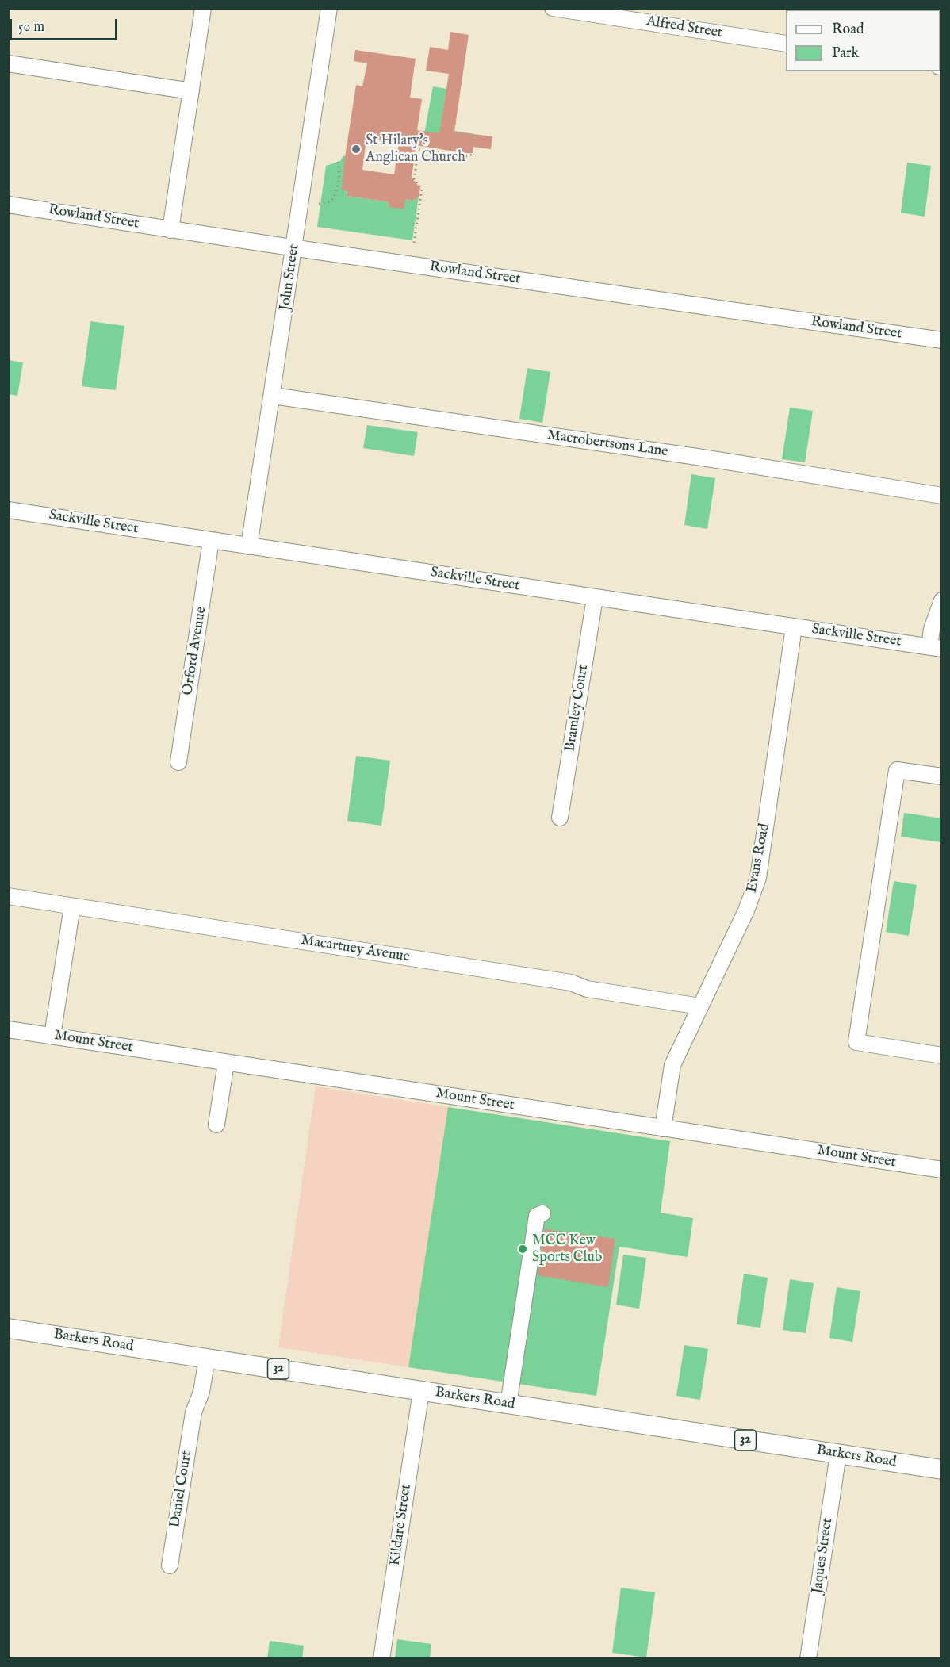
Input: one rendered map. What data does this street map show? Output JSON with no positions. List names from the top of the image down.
{
  "streets": {
    "main road": ["Barkers Road", "32"],
    "street": [
      "Alfred Street",
      "Rowland Street",
      "John Street",
      "Macrobertsons Lane",
      "Sackville Street",
      "Orford Avenue",
      "Bramley Court",
      "Evans Road",
      "Macartney Avenue",
      "Mount Street",
      "Daniel Court",
      "Kildare Street",
      "Jaques Street"
    ]
  },
  "crossings": [
    ["Rowland Street", "John Street"],
    ["John Street", "Macrobertsons Lane"],
    ["John Street", "Sackville Street"],
    ["Sackville Street", "Orford Avenue"],
    ["Sackville Street", "Bramley Court"],
    ["Sackville Street", "Evans Road"],
    ["Evans Road", "Macartney Avenue"],
    ["Evans Road", "Mount Street"],
    ["Barkers Road", "Daniel Court"],
    ["Barkers Road", "Kildare Street"],
    ["Barkers Road", "Jaques Street"]
  ],
  "places": ["St Hilary's Anglican Church", "MCC Kew Sports Club"],
  "legend": ["Road", "Park"],
  "scale_bar": "50 m"
}
